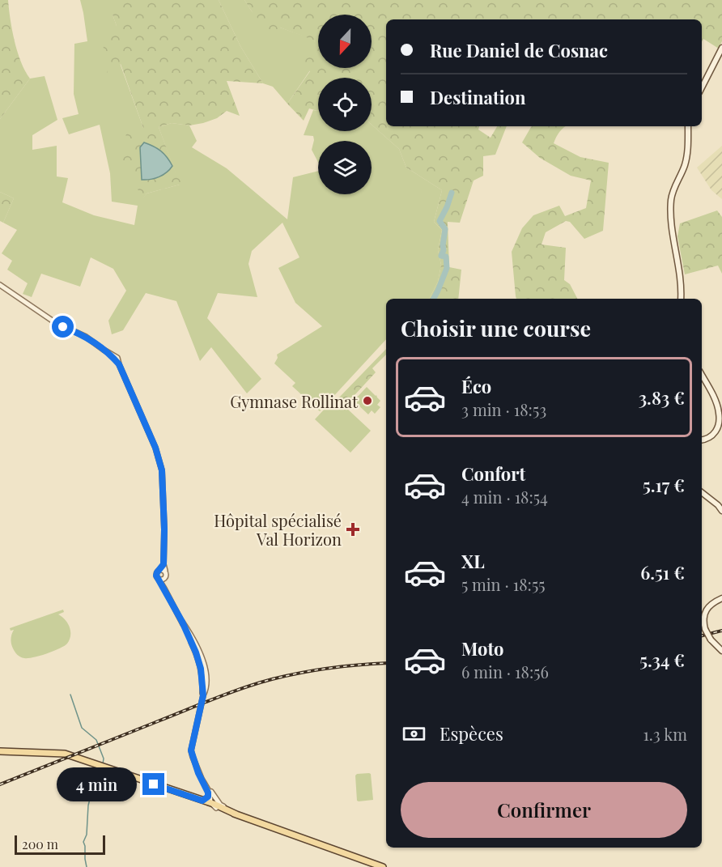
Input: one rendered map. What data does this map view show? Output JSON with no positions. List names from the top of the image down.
{
  "places": {
    "other": ["Gymnase Rollinat"],
    "health": ["Hôpital spécialisé Val Horizon"]
  },
  "scale_bar": "200 m",
  "north": "bottom",
  "page": {
    "banner": ["Rue Daniel de Cosnac", "Destination"],
    "heading": "Choisir une course",
    "list": [
      {
        "name": "Éco",
        "note": "3 min · 18:53",
        "value": "3.83 €"
      },
      {
        "name": "Confort",
        "note": "4 min · 18:54",
        "value": "5.17 €"
      },
      {
        "name": "XL",
        "note": "5 min · 18:55",
        "value": "6.51 €"
      },
      {
        "name": "Moto",
        "note": "6 min · 18:56",
        "value": "5.34 €"
      }
    ],
    "pay": ["Espèces", "1.3 km"],
    "bubble": "4 min",
    "buttons": "Confirmer",
    "scale": "200 m"
  }
}
